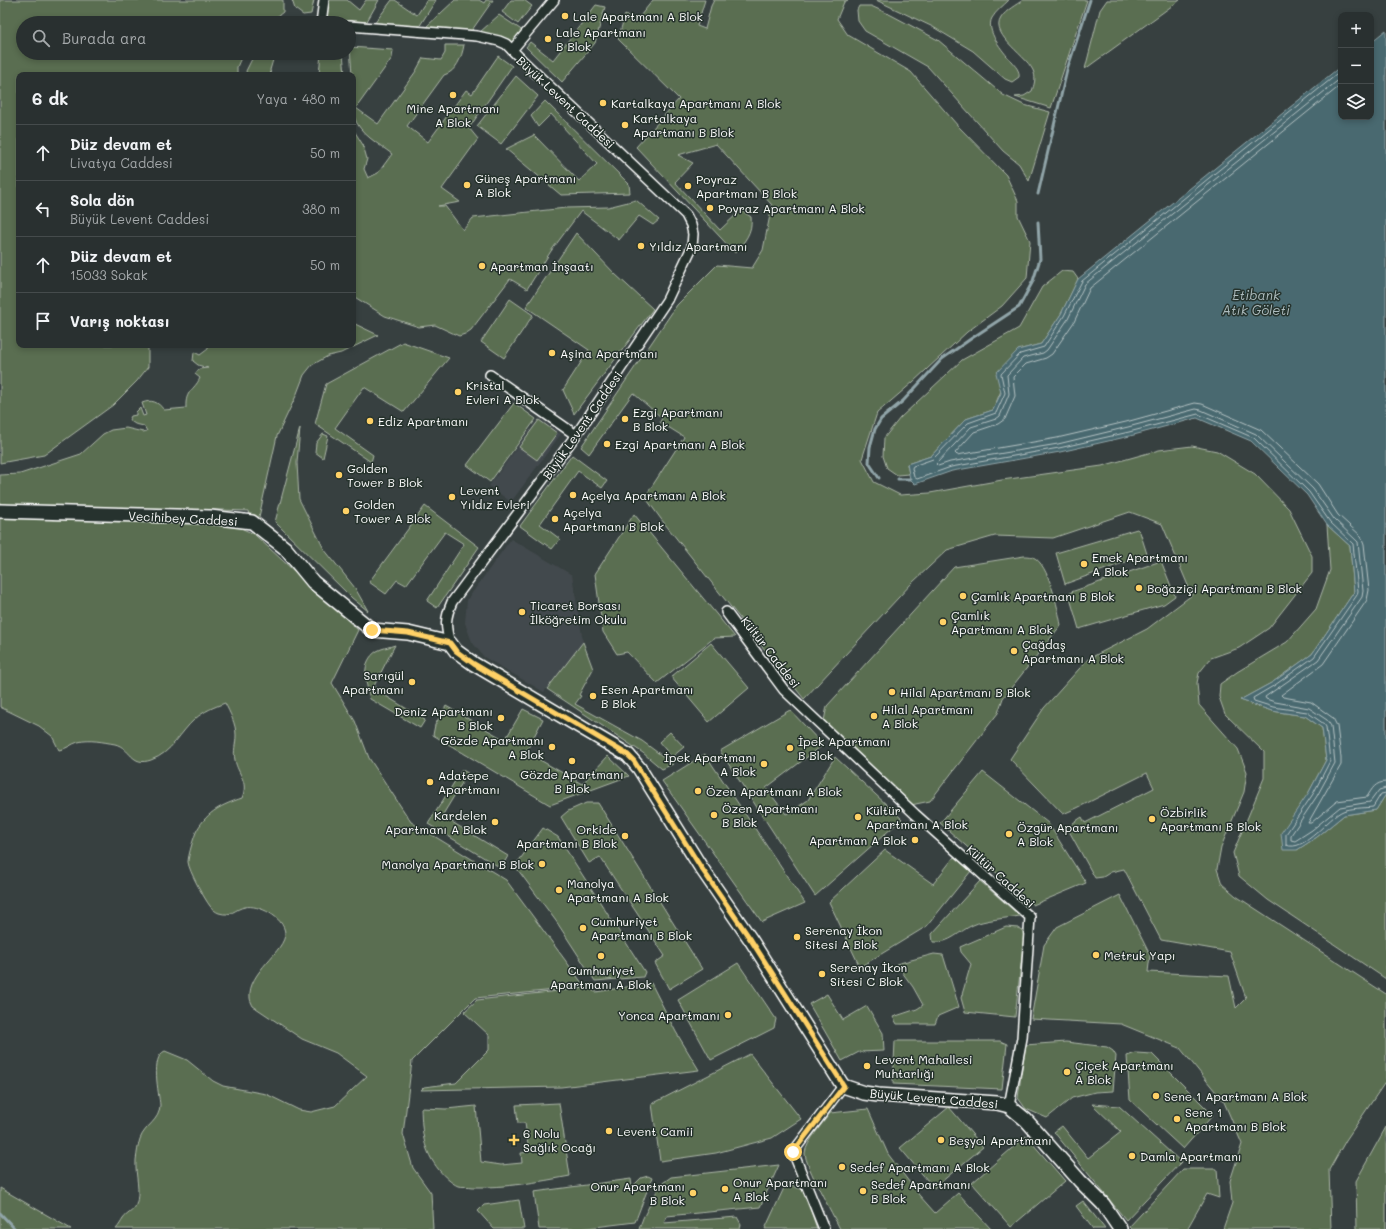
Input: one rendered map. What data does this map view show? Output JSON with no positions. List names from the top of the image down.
{
  "streets": {
    "street": ["Büyük Levent Caddesi", "Vecihibey Caddesi", "Kültür Caddesi"]
  },
  "crossings": [
    ["Büyük Levent Caddesi", "Vecihibey Caddesi"],
    ["Büyük Levent Caddesi", "Kültür Caddesi"]
  ],
  "water": ["Etibank Atık Göleti"],
  "places": {
    "other": [
      "Lale Apartmanı A Blok",
      "Lale Apartmanı B Blok",
      "Mine Apartmanı A Blok",
      "Kartalkaya Apartmanı A Blok",
      "Kartalkaya Apartmanı B Blok",
      "Güneş Apartmanı A Blok",
      "Poyraz Apartmanı B Blok",
      "Poyraz Apartmanı A Blok",
      "Yıldız Apartmanı",
      "Apartman İnşaatı",
      "Aşina Apartmanı",
      "Kristal Evleri A Blok",
      "Ezgi Apartmanı B Blok",
      "Ediz Apartmanı",
      "Ezgi Apartmanı A Blok",
      "Golden Tower B Blok",
      "Açelya Apartmanı A Blok",
      "Levent Yıldız Evleri",
      "Golden Tower A Blok",
      "Açelya Apartmanı B Blok",
      "Emek Apartmanı A Blok",
      "Boğaziçi Apartmanı B Blok",
      "Çamlık Apartmanı B Blok",
      "Ticaret Borsası İlköğretim Okulu",
      "Çamlık Apartmanı A Blok",
      "Çağdaş Apartmanı A Blok",
      "Sarıgül Apartmanı",
      "Hilal Apartmanı B Blok",
      "Esen Apartmanı B Blok",
      "Hilal Apartmanı A Blok",
      "Deniz Apartmanı B Blok",
      "Gözde Apartmanı A Blok",
      "İpek Apartmanı B Blok",
      "Gözde Apartmanı B Blok",
      "İpek Apartmanı A Blok",
      "Adatepe Apartmanı",
      "Özen Apartmanı A Blok",
      "Özen Apartmanı B Blok",
      "Kültür Apartmanı A Blok",
      "Özbirlik Apartmanı B Blok",
      "Kardelen Apartmanı A Blok",
      "Özgür Apartmanı A Blok",
      "Orkide Apartmanı B Blok",
      "Apartman A Blok",
      "Manolya Apartmanı B Blok",
      "Manolya Apartmanı A Blok",
      "Cumhuriyet Apartmanı B Blok",
      "Serenay İkon Sitesi A Blok",
      "Metruk Yapı",
      "Cumhuriyet Apartmanı A Blok",
      "Serenay İkon Sitesi C Blok",
      "Yonca Apartmanı",
      "Levent Mahallesi Muhtarlığı",
      "Çiçek Apartmanı A Blok",
      "Sene 1 Apartmanı A Blok",
      "Sene 1 Apartmanı B Blok",
      "Levent Camii",
      "Beşyol Apartmanı",
      "Damla Apartmanı",
      "Sedef Apartmanı A Blok",
      "Onur Apartmanı A Blok",
      "Sedef Apartmanı B Blok",
      "Onur Apartmanı B Blok"
    ],
    "health": ["6 Nolu Sağlık Ocağı"]
  },
  "page": {
    "map_buttons": ["+", "−"],
    "search": "Burada ara",
    "heading": ["6 dk", "Yaya · 480 m"],
    "list": [
      ["Düz devam et", "Livatya Caddesi", "50 m"],
      ["Sola dön", "Büyük Levent Caddesi", "380 m"],
      ["Düz devam et", "15033 Sokak", "50 m"],
      "Varış noktası"
    ]
  }
}
